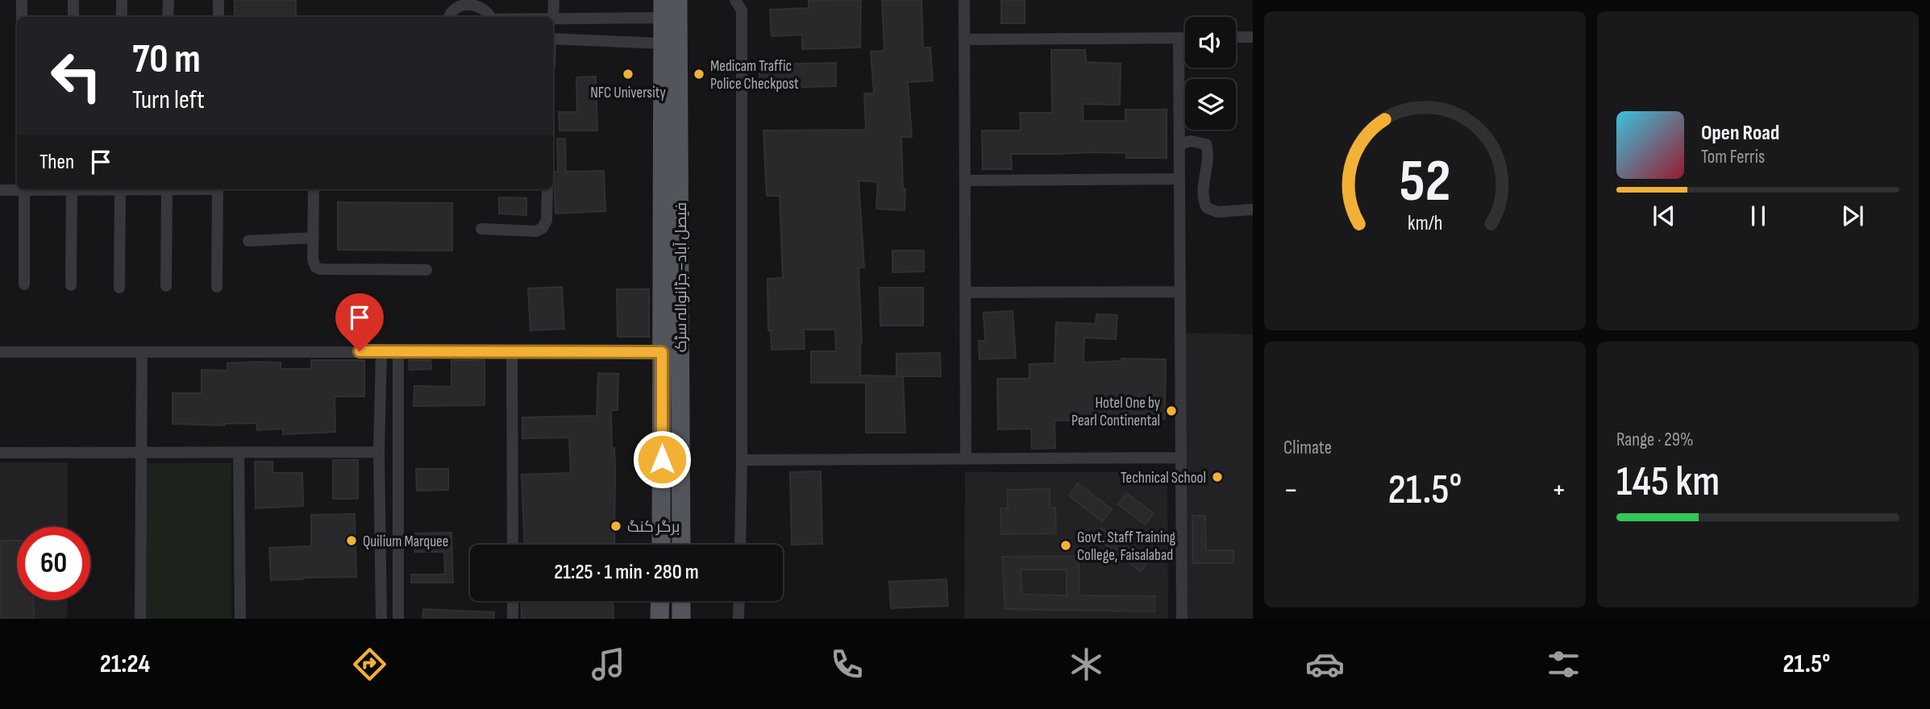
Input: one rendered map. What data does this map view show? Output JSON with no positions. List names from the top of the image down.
{
  "streets": {
    "main road": ["فیصل آباد– جڑانوالہ سڑک"]
  },
  "places": [
    "NFC University",
    "Medicam Traffic Police Checkpost",
    "Hotel One by Pearl Continental",
    "Technical School",
    "برگر کنگ",
    "Quilium Marquee",
    "Govt. Staff Training College, Faisalabad"
  ],
  "page": {
    "turn": ["70 m", "Turn left"],
    "song": ["Open Road", "Tom Ferris"],
    "then": "Then",
    "tile": [
      "Climate",
      ["Range · 29%", "145 km"]
    ],
    "heat": ["−", "21.5°", "+"],
    "limit": "60",
    "trip": "21:25 · 1 min · 280 m",
    "tabs": ["21:24", "21.5°"],
    "gauge": ["52", "km/h"]
  }
}
